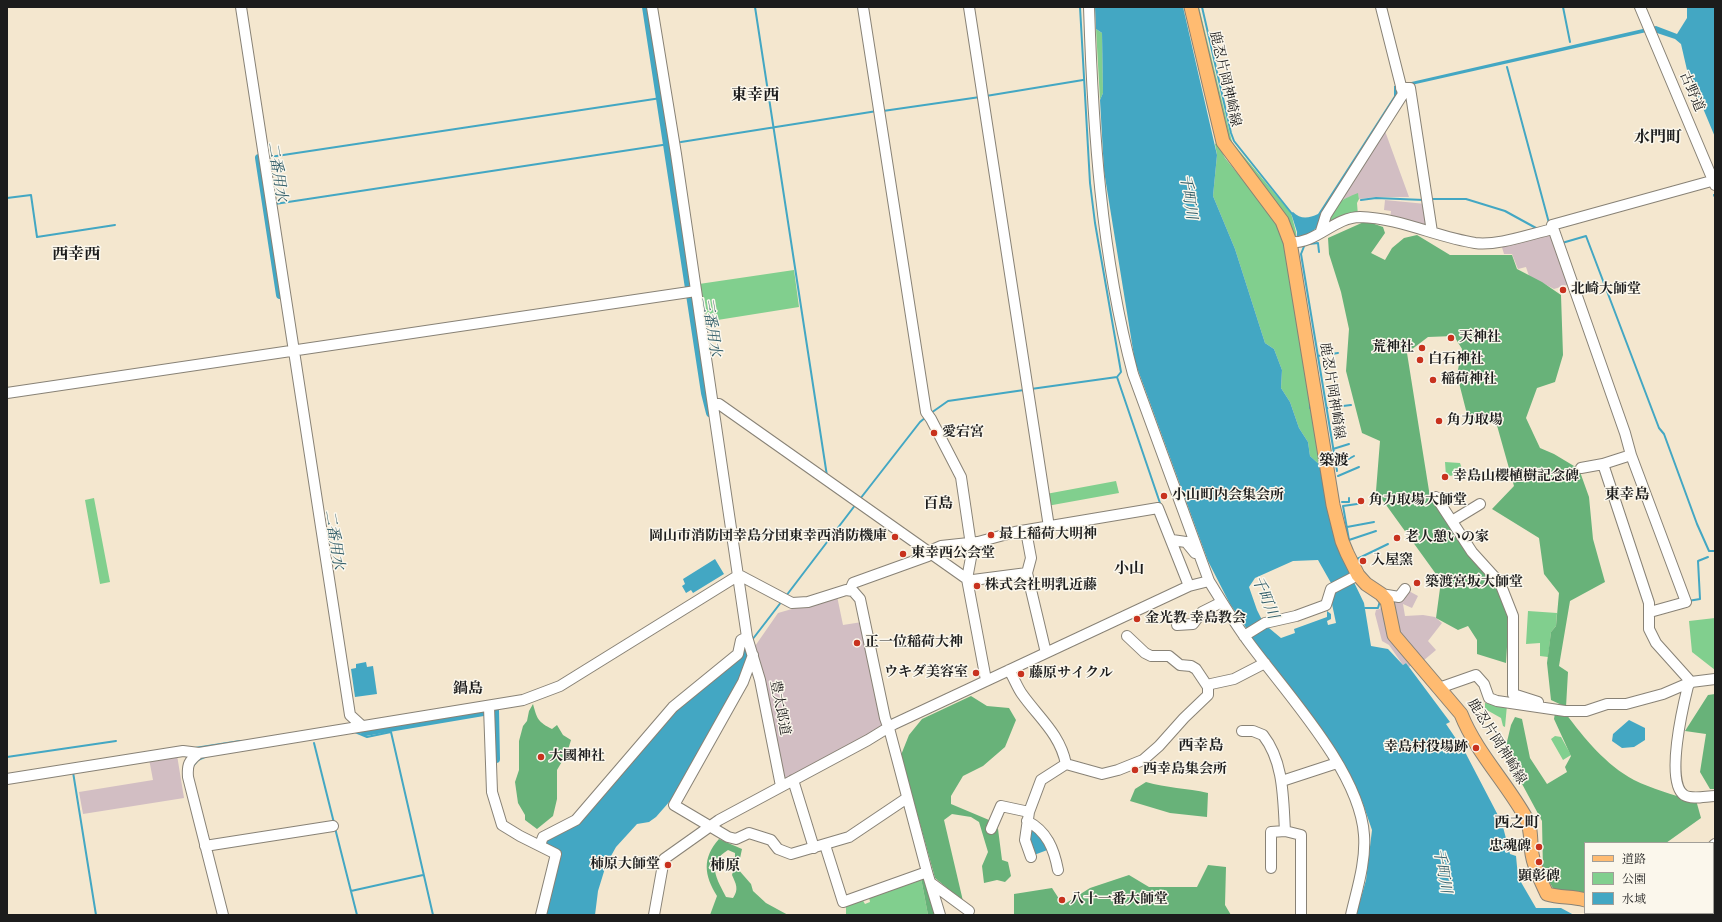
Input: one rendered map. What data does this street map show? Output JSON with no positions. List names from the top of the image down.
{
  "streets": {
    "main road": ["鹿忍片岡神崎線"],
    "street": ["古野道", "豊太郎道"]
  },
  "districts": [
    "東幸西",
    "水門町",
    "西幸西",
    "築渡",
    "東幸島",
    "百島",
    "小山",
    "鍋島",
    "西幸島",
    "西之町",
    "柿原"
  ],
  "water": ["二番用水", "千町川", "三番用水"],
  "places": [
    "北崎大師堂",
    "天神社",
    "荒神社",
    "白石神社",
    "稲荷神社",
    "角力取場",
    "愛宕宮",
    "幸島山櫻植樹記念碑",
    "小山町内会集会所",
    "角力取場大師堂",
    "最上稲荷大明神",
    "岡山市消防団幸島分団東幸西消防機庫",
    "老人憩いの家",
    "東幸西公会堂",
    "入屋窯",
    "築渡宮坂大師堂",
    "株式会社明乳近藤",
    "金光教 幸島教会",
    "正一位稲荷大神",
    "ウキダ美容室",
    "藤原サイクル",
    "幸島村役場跡",
    "大國神社",
    "西幸島集会所",
    "忠魂碑",
    "顕彰碑",
    "柿原大師堂",
    "八十一番大師堂"
  ],
  "legend": ["道路", "公園", "水域"]
}
